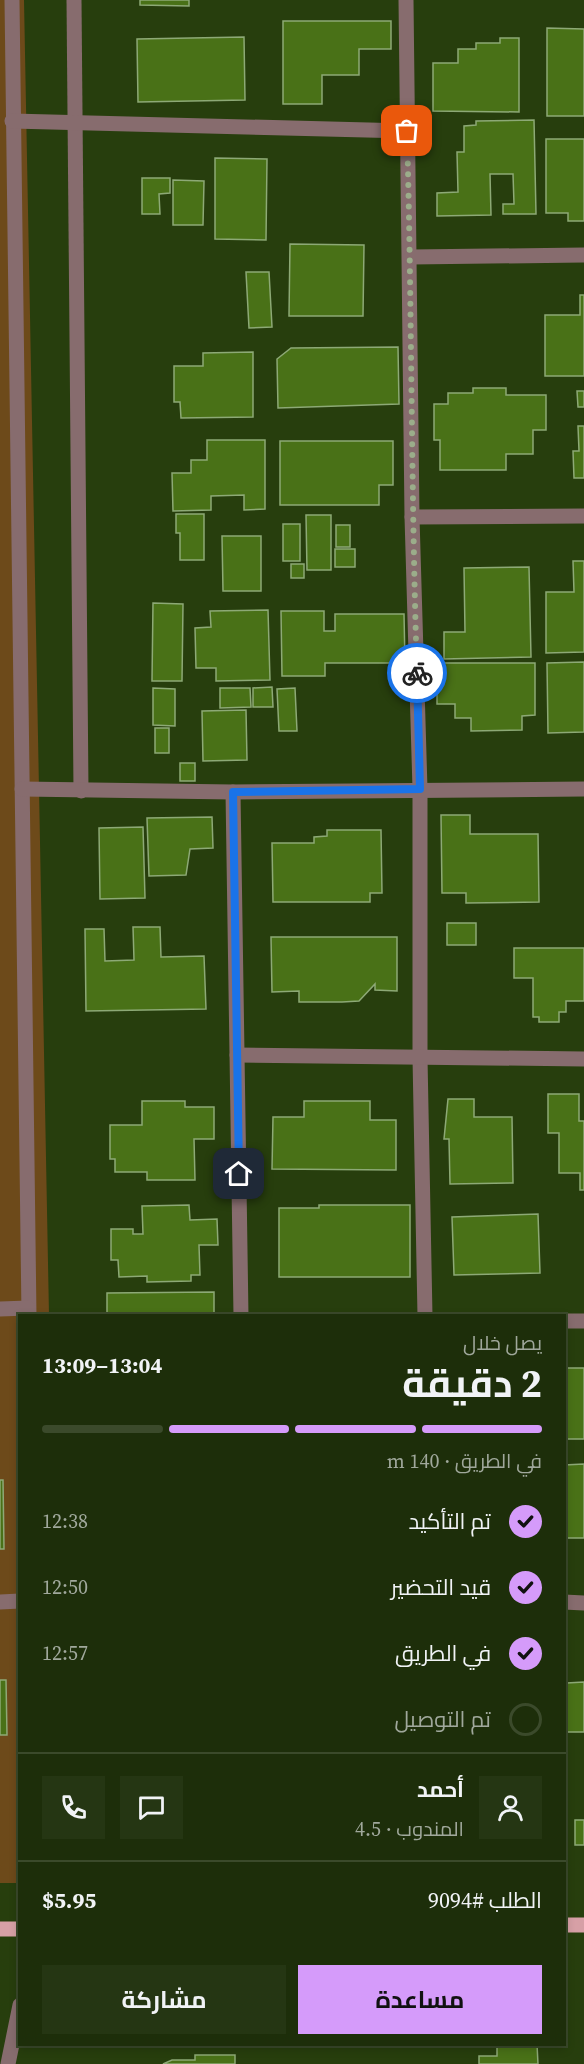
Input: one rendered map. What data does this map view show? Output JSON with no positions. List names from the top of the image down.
{
  "page": {
    "heading": ["2 دقيقة", "يصل خلال", "13:04–13:09"],
    "panel": [
      "أحمد",
      "المندوب · 4.5",
      "الطلب #9094",
      "$5.95"
    ],
    "bar": "في الطريق · 140 m",
    "list": [
      ["تم التأكيد", "12:38"],
      ["قيد التحضير", "12:50"],
      ["في الطريق", "12:57"],
      "تم التوصيل"
    ],
    "buttons": ["مساعدة", "مشاركة"]
  }
}
